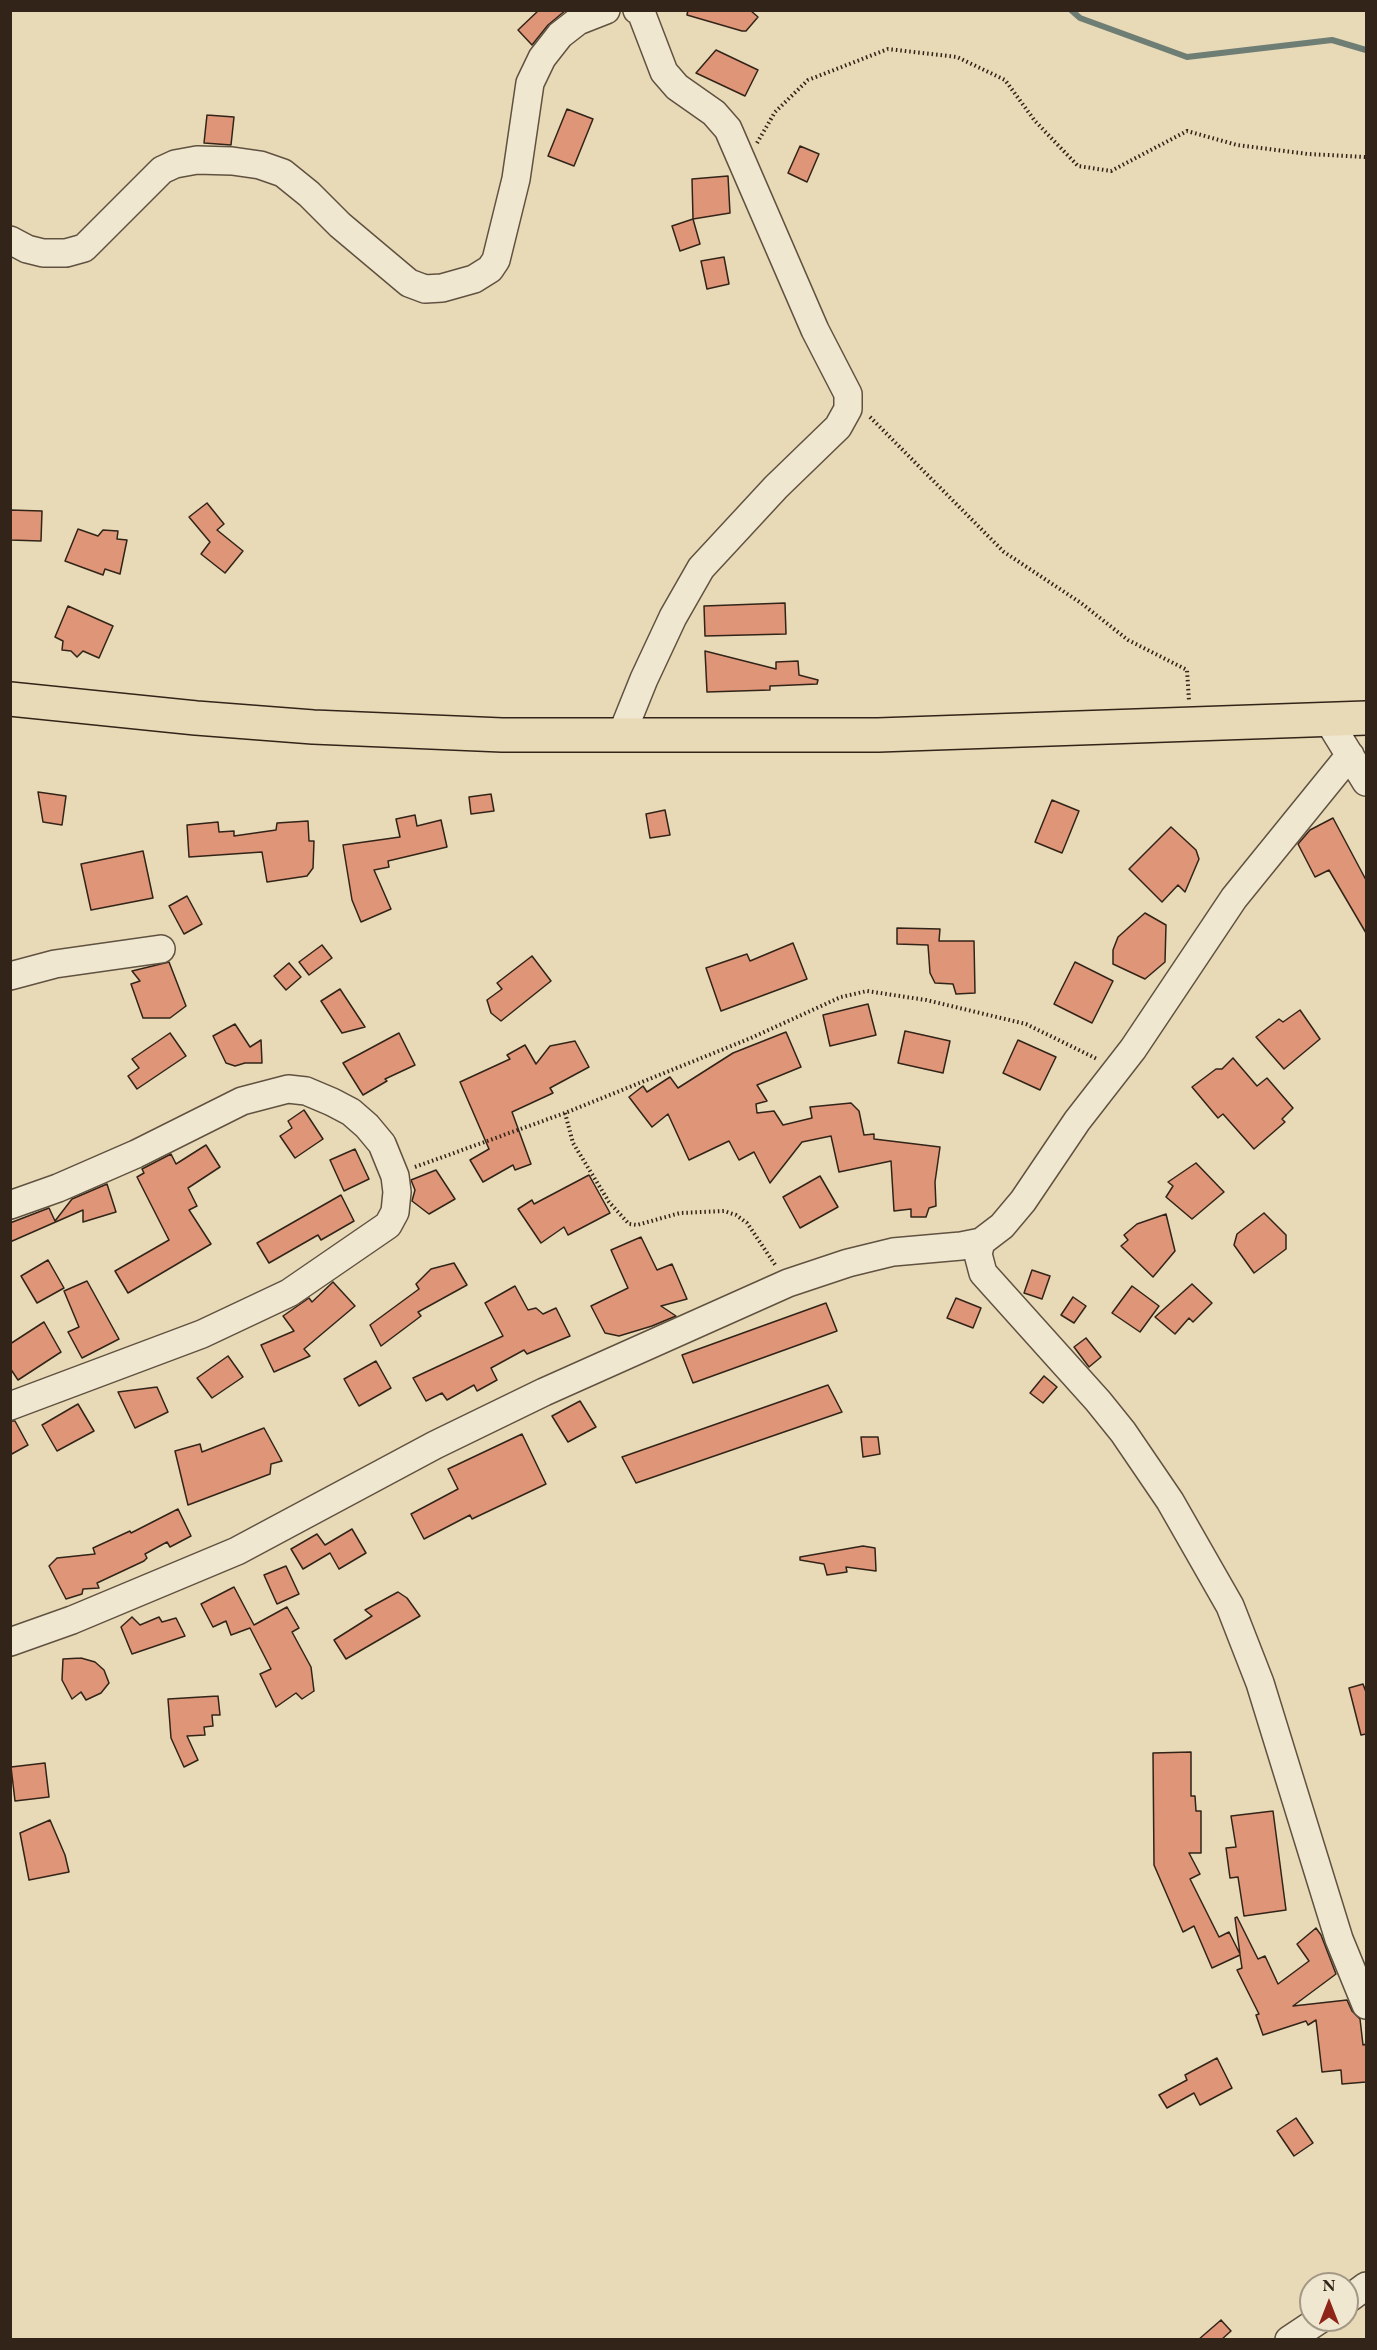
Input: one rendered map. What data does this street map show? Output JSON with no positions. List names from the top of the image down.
{
  "north": "top"
}
